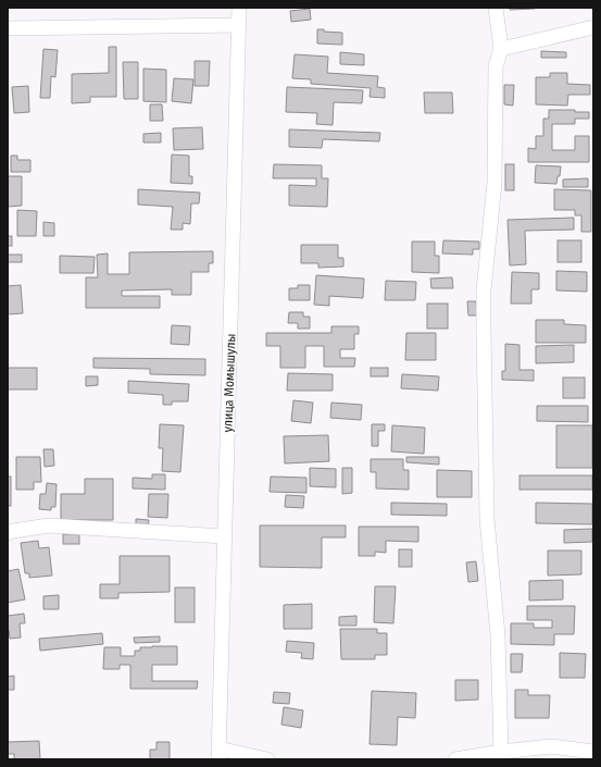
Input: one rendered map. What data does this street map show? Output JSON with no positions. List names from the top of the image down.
{
  "streets": {
    "street": ["улица Момышулы"]
  }
}
